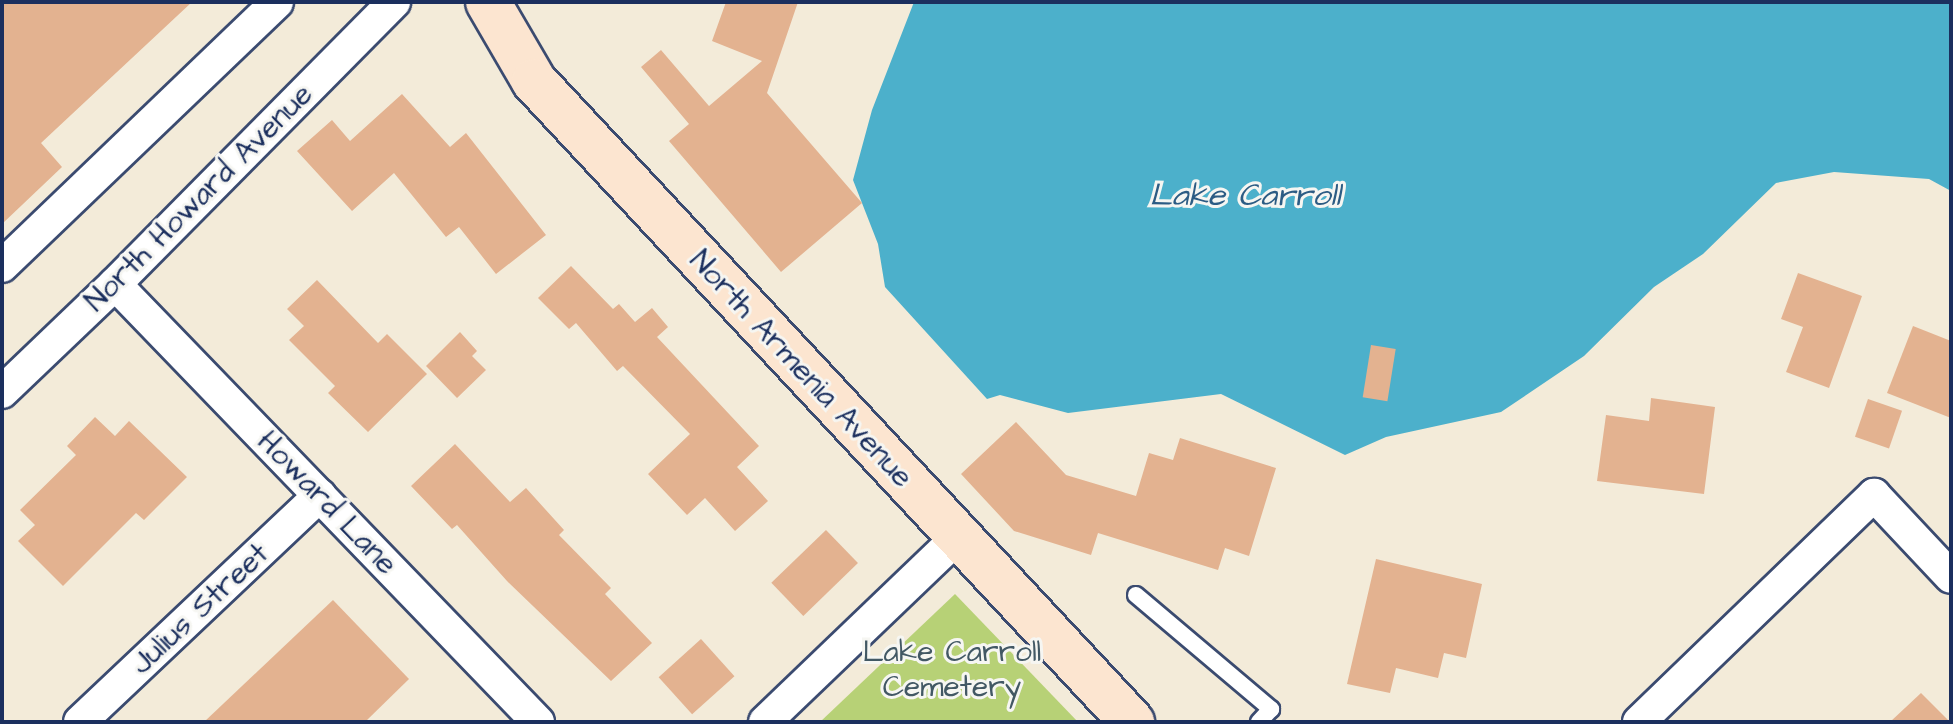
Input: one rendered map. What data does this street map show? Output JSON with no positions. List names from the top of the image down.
{
  "streets": {
    "main road": ["North Armenia Avenue"],
    "street": ["North Howard Avenue", "Howard Lane", "Julius Street"]
  },
  "crossings": [
    ["North Howard Avenue", "Howard Lane"],
    ["Howard Lane", "Julius Street"]
  ],
  "water": ["Lake Carroll"],
  "parks": ["Lake Carroll Cemetery"]
}
